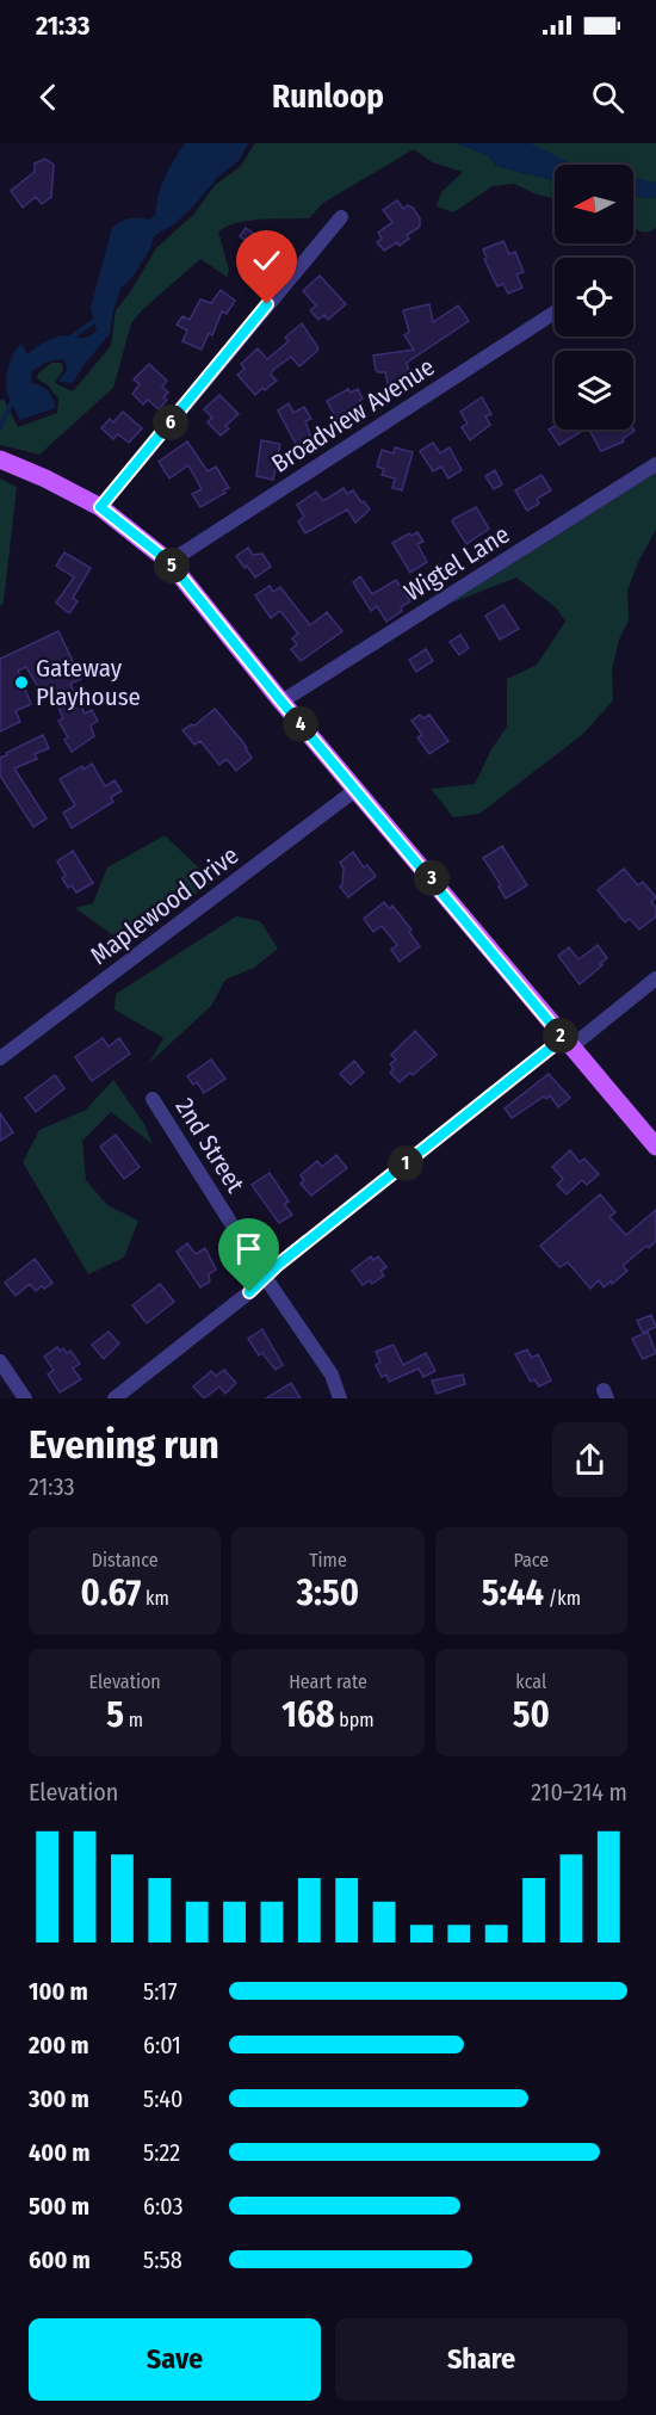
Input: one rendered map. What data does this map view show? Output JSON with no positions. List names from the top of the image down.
{
  "streets": {
    "street": [
      "Broadview Avenue",
      "Wigtel Lane",
      "Maplewood Drive",
      "2nd Street"
    ]
  },
  "places": ["Gateway Playhouse"],
  "north": "left",
  "page": {
    "status": "21:33",
    "header": "Runloop",
    "pins": [
      "6",
      "5",
      "4",
      "3",
      "2",
      "1"
    ],
    "heading": ["Evening run", "21:33"],
    "stats": [
      ["Distance", "0.67 km"],
      ["Time", "3:50"],
      ["Pace", "5:44 /km"],
      ["Elevation", "5 m"],
      ["Heart rate", "168 bpm"],
      ["kcal", "50"]
    ],
    "chart": ["Elevation", "210–214 m"],
    "list": [
      {
        "name": "100 m",
        "note": "5:17"
      },
      {
        "name": "200 m",
        "note": "6:01"
      },
      {
        "name": "300 m",
        "note": "5:40"
      },
      {
        "name": "400 m",
        "note": "5:22"
      },
      {
        "name": "500 m",
        "note": "6:03"
      },
      {
        "name": "600 m",
        "note": "5:58"
      }
    ],
    "buttons": ["Save", "Share"]
  }
}
